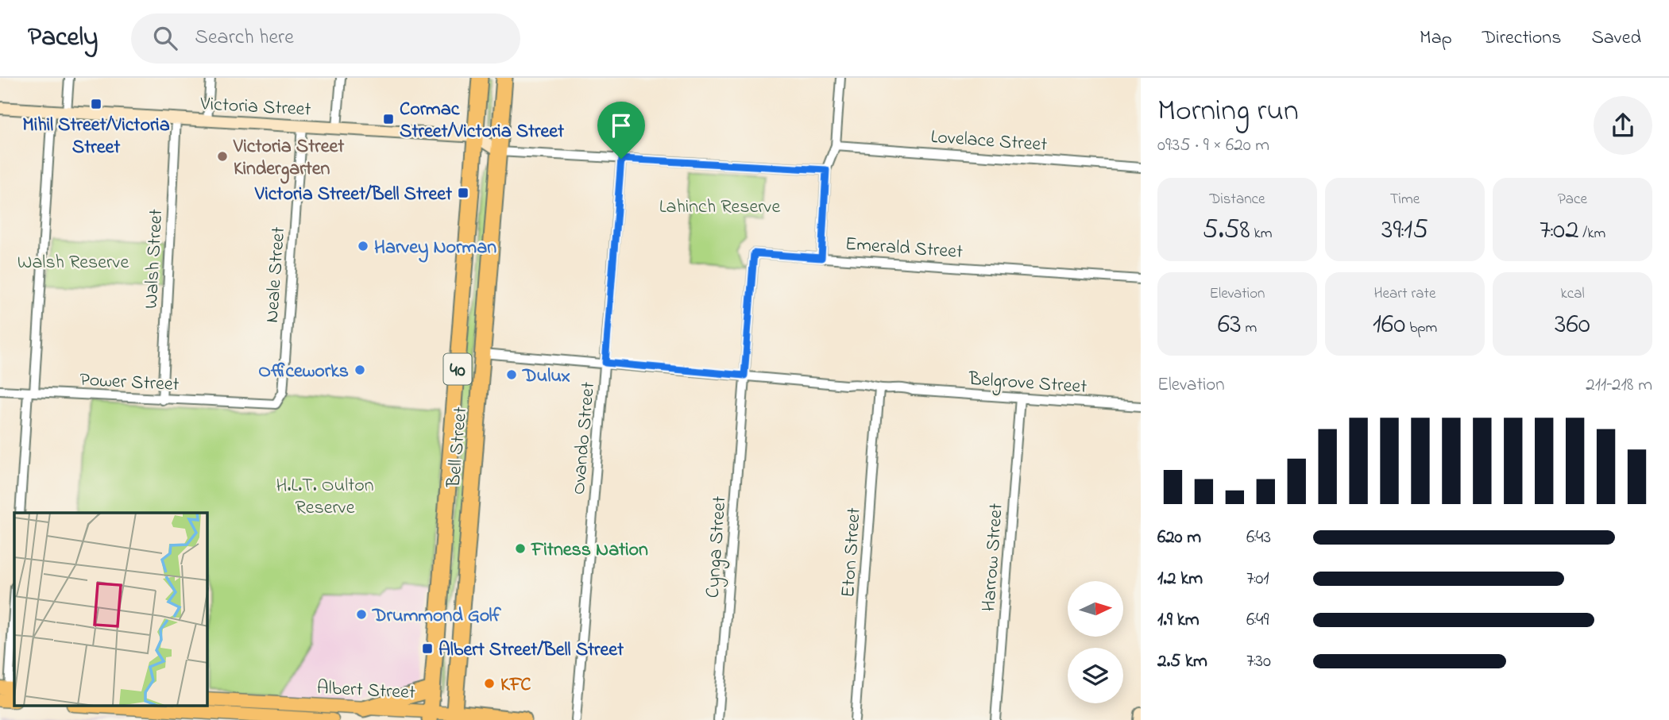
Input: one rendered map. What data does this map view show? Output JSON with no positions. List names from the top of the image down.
{
  "streets": {
    "highway": ["40", "Bell Street", "Albert Street"],
    "street": [
      "Victoria Street",
      "Lovelace Street",
      "Emerald Street",
      "Walsh Street",
      "Neale Street",
      "Power Street",
      "Belgrove Street",
      "Ovando Street",
      "Cynga Street",
      "Eton Street",
      "Harrow Street"
    ]
  },
  "crossings": [
    ["Victoria Street", "Walsh Street"],
    ["Victoria Street", "Neale Street"],
    ["Victoria Street", "Bell Street"],
    ["Emerald Street", "Belgrove Street"],
    ["Emerald Street", "Cynga Street"],
    ["Walsh Street", "Power Street"],
    ["Neale Street", "Power Street"],
    ["Belgrove Street", "Ovando Street"],
    ["Belgrove Street", "Bell Street"],
    ["Belgrove Street", "Cynga Street"],
    ["Belgrove Street", "Eton Street"],
    ["Belgrove Street", "Harrow Street"],
    ["Bell Street", "Albert Street"]
  ],
  "parks": ["Lahinch Reserve", "Walsh Reserve", "H.L.T. Oulton Reserve"],
  "places": {
    "transit": [
      "Mihil Street/Victoria Street",
      "Cormac Street/Victoria Street",
      "Victoria Street/Bell Street",
      "Albert Street/Bell Street"
    ],
    "other": [
      "Victoria Street Kindergarten",
      "Harvey Norman",
      "Officeworks",
      "Dulux",
      "Fitness Nation",
      "Drummond Golf",
      "KFC"
    ]
  },
  "north": "right",
  "page": {
    "header": "Pacely",
    "search": "Search here",
    "nav": ["Map", "Directions", "Saved"],
    "heading": ["Morning run", "09:35 · 9 × 620 m"],
    "stats": [
      ["Distance", "5.58 km"],
      ["Time", "39:15"],
      ["Pace", "7:02 /km"],
      ["Elevation", "63 m"],
      ["Heart rate", "160 bpm"],
      ["kcal", "360"]
    ],
    "chart": ["Elevation", "211–218 m"],
    "list": [
      {
        "name": "620 m",
        "note": "6:43"
      },
      {
        "name": "1.2 km",
        "note": "7:01"
      },
      {
        "name": "1.9 km",
        "note": "6:49"
      },
      {
        "name": "2.5 km",
        "note": "7:30"
      }
    ]
  }
}
